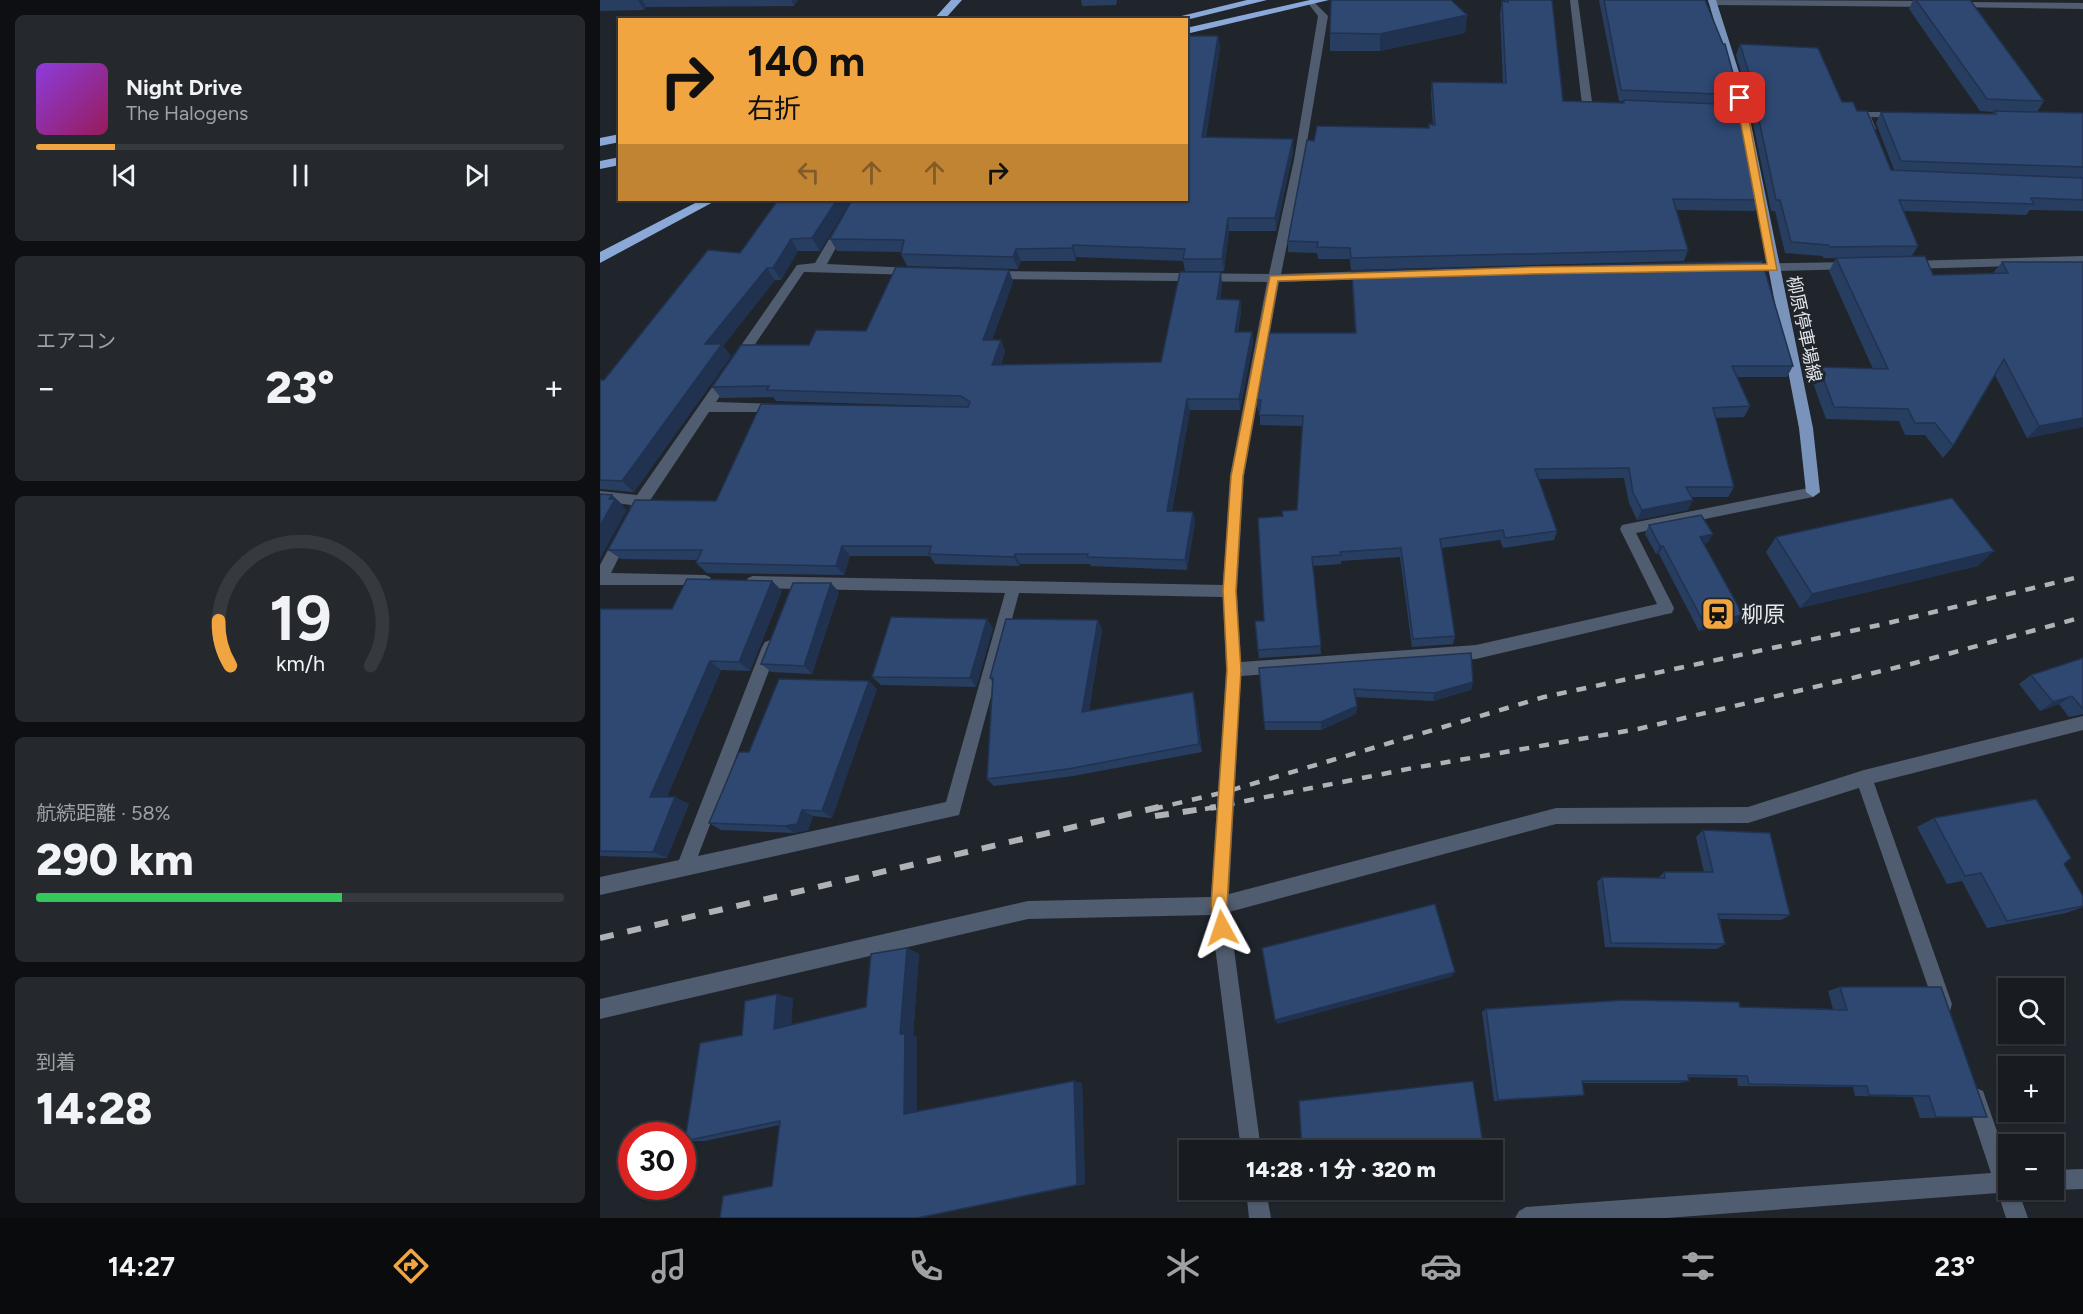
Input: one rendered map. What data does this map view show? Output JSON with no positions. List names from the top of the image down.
{
  "streets": {
    "main road": ["柳原停車場線"]
  },
  "places": {
    "station": ["柳原"]
  },
  "page": {
    "turn": ["140 m", "右折"],
    "song": ["Night Drive", "The Halogens"],
    "tile": [
      "エアコン",
      ["航続距離 · 58%", "290 km"],
      ["到着", "14:28"]
    ],
    "heat": ["−", "23°", "+"],
    "map_buttons": ["+", "−"],
    "limit": "30",
    "trip": "14:28 · 1 分 · 320 m",
    "tabs": ["14:27", "23°"],
    "gauge": ["19", "km/h"]
  }
}
